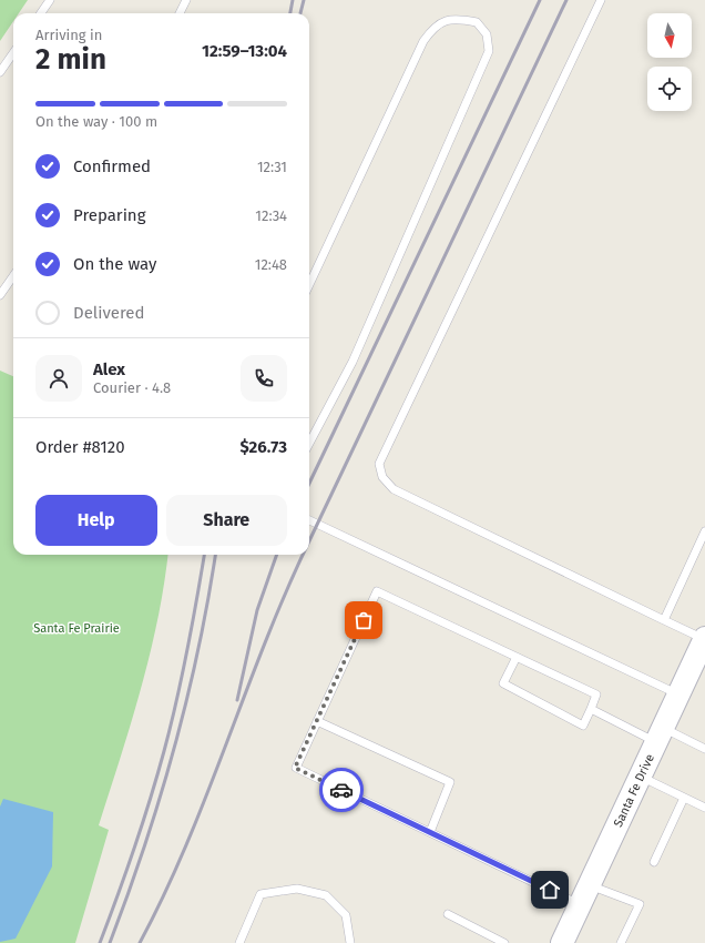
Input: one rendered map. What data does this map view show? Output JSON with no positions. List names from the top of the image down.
{
  "streets": {
    "street": ["Santa Fe Drive"]
  },
  "parks": ["Santa Fe Prairie"],
  "north": "bottom",
  "page": {
    "heading": ["2 min", "Arriving in", "12:59–13:04"],
    "panel": [
      "Alex",
      "Courier · 4.8",
      "Order #8120",
      "$26.73"
    ],
    "bar": "On the way · 100 m",
    "list": [
      ["Confirmed", "12:31"],
      ["Preparing", "12:34"],
      ["On the way", "12:48"],
      "Delivered"
    ],
    "buttons": ["Help", "Share"]
  }
}
